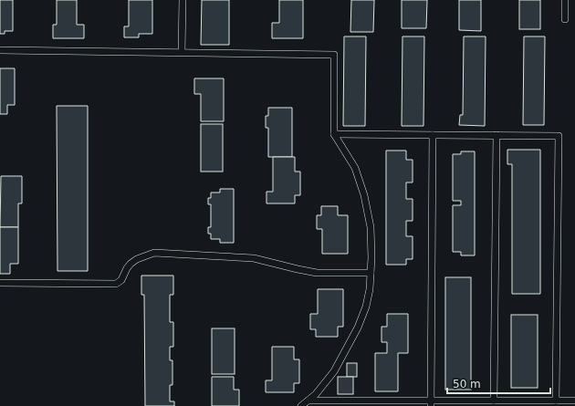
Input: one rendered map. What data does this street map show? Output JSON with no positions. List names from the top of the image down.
{
  "scale_bar": "50 m"
}
